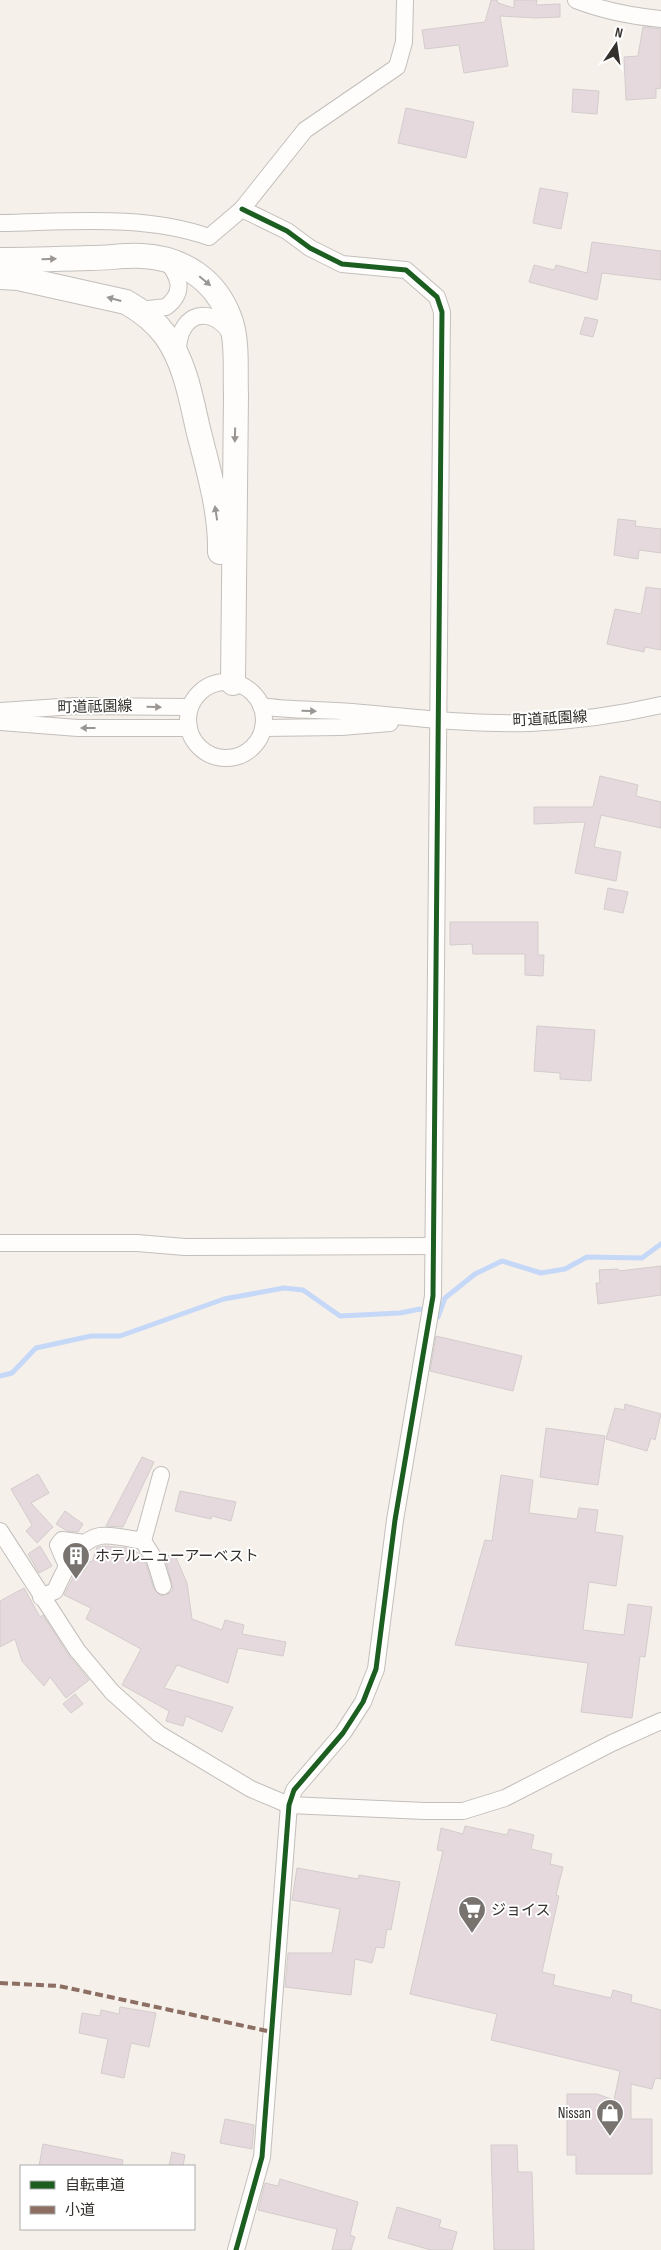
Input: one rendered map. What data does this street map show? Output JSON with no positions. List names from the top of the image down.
{
  "streets": {
    "street": ["町道祗園線"]
  },
  "places": {
    "building": ["ホテルニューアーベスト"],
    "supermarket": ["ジョイス"],
    "shop": ["Nissan"]
  },
  "legend": ["自転車道", "小道"],
  "north": "top"
}
